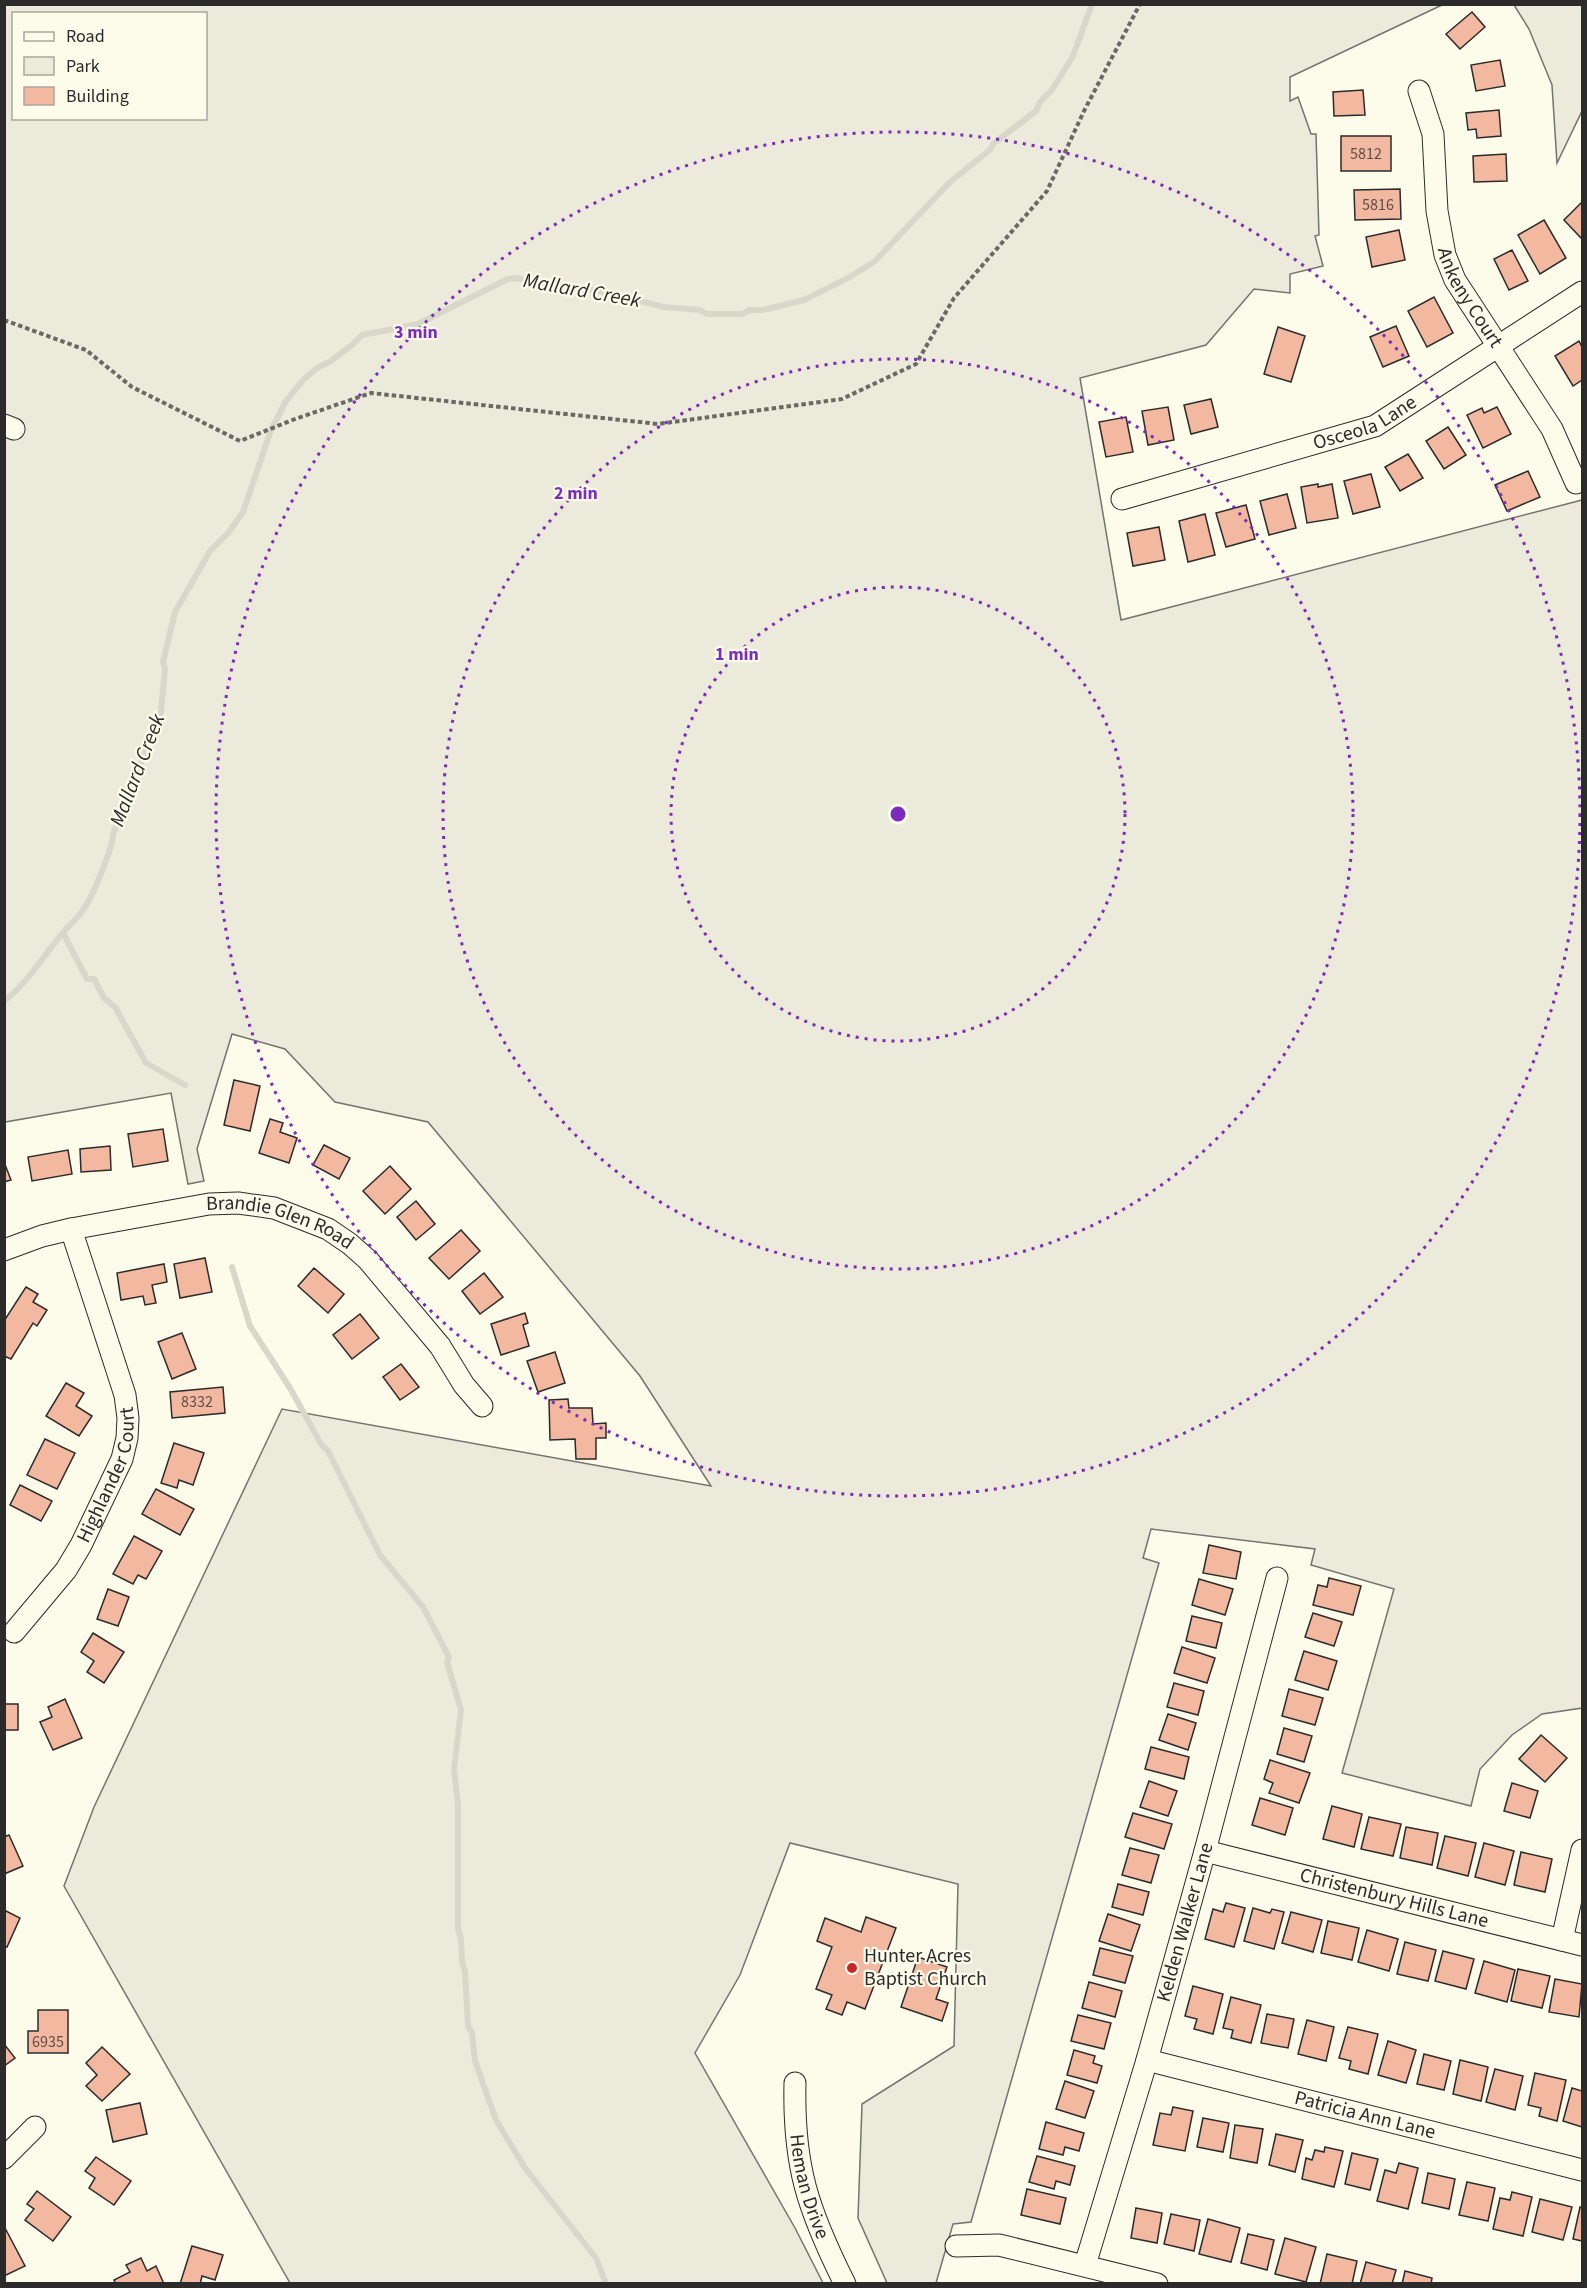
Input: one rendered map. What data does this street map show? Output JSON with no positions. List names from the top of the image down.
{
  "streets": {
    "street": [
      "Ankeny Court",
      "Osceola Lane",
      "Brandie Glen Road",
      "Highlander Court",
      "Christenbury Hills Lane",
      "Kelden Walker Lane",
      "Patricia Ann Lane",
      "Heman Drive"
    ]
  },
  "crossings": [
    ["Ankeny Court", "Osceola Lane"],
    ["Brandie Glen Road", "Highlander Court"],
    ["Christenbury Hills Lane", "Kelden Walker Lane"],
    ["Kelden Walker Lane", "Patricia Ann Lane"]
  ],
  "water": ["Mallard Creek"],
  "places": ["Hunter Acres Baptist Church"],
  "house_numbers": [
    "5812",
    "5816",
    "8332",
    "6935"
  ],
  "legend": ["Road", "Park", "Building"],
  "rings": ["3 min", "2 min", "1 min"]
}
